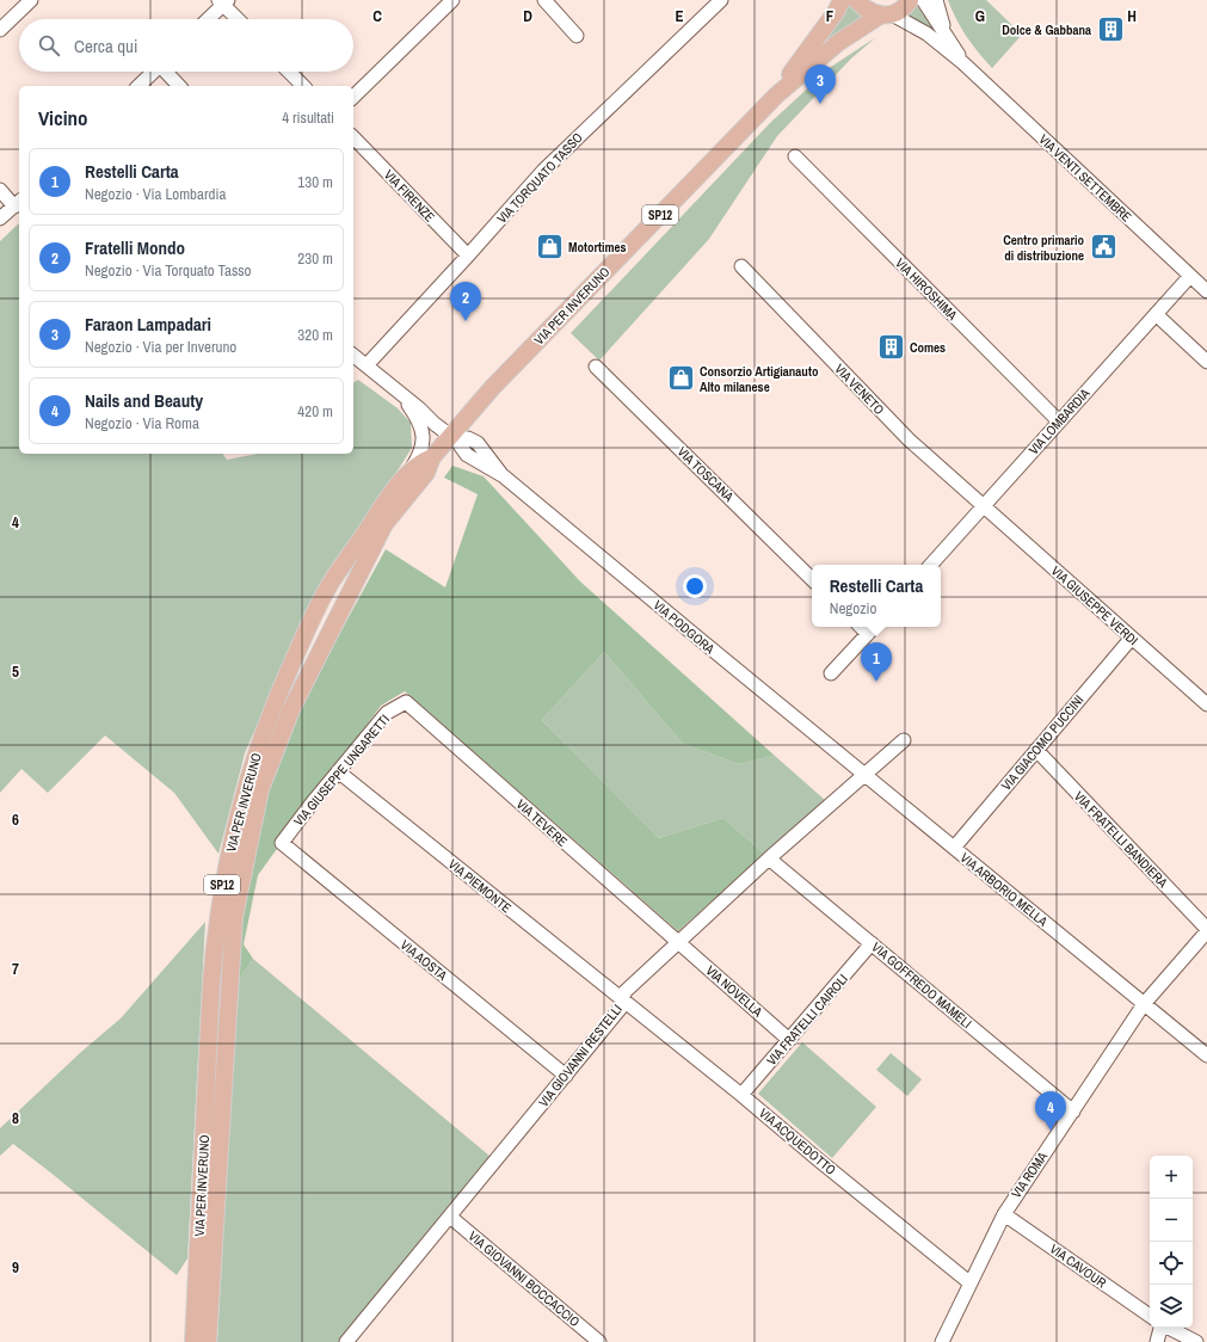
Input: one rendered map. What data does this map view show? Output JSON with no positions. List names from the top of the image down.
{
  "streets": {
    "main road": ["SP12", "VIA PER INVERUNO"],
    "street": [
      "VIA TORQUATO TASSO",
      "VIA VENTI SETTEMBRE",
      "VIA FIRENZE",
      "VIA HIROSHIMA",
      "VIA VENETO",
      "VIA LOMBARDIA",
      "VIA TOSCANA",
      "VIA GIUSEPPE VERDI",
      "VIA PODGORA",
      "VIA GIACOMO PUCCINI",
      "VIA GIUSEPPE UNGARETTI",
      "VIA TEVERE",
      "VIA FRATELLI BANDIERA",
      "VIA PIEMONTE",
      "VIA ARBORIO MELLA",
      "VIA AOSTA",
      "VIA GOFFREDO MAMELI",
      "VIA NOVELLA",
      "VIA FRATELLI CAIROLI",
      "VIA GIOVANNI RESTELLI",
      "VIA ACQUEDOTTO",
      "VIA ROMA",
      "VIA CAVOUR",
      "VIA GIOVANNI BOCCACCIO"
    ]
  },
  "crossings": [
    ["VIA TORQUATO TASSO", "VIA FIRENZE"],
    ["VIA TORQUATO TASSO", "VIA PODGORA"],
    ["VIA VENTI SETTEMBRE", "VIA PER INVERUNO"],
    ["VIA VENTI SETTEMBRE", "VIA LOMBARDIA"],
    ["VIA HIROSHIMA", "VIA LOMBARDIA"],
    ["VIA PER INVERUNO", "VIA PODGORA"],
    ["VIA VENETO", "VIA LOMBARDIA"],
    ["VIA VENETO", "VIA GIUSEPPE VERDI"],
    ["VIA LOMBARDIA", "VIA GIUSEPPE VERDI"],
    ["VIA GIUSEPPE VERDI", "VIA GIACOMO PUCCINI"],
    ["VIA PODGORA", "VIA ARBORIO MELLA"],
    ["VIA PODGORA", "VIA GIOVANNI RESTELLI"],
    ["VIA GIACOMO PUCCINI", "VIA FRATELLI BANDIERA"],
    ["VIA GIACOMO PUCCINI", "VIA ARBORIO MELLA"],
    ["VIA GIUSEPPE UNGARETTI", "VIA TEVERE"],
    ["VIA GIUSEPPE UNGARETTI", "VIA PIEMONTE"],
    ["VIA GIUSEPPE UNGARETTI", "VIA AOSTA"],
    ["VIA TEVERE", "VIA NOVELLA"],
    ["VIA TEVERE", "VIA GIOVANNI RESTELLI"],
    ["VIA FRATELLI BANDIERA", "VIA ROMA"],
    ["VIA PIEMONTE", "VIA GIOVANNI RESTELLI"],
    ["VIA PIEMONTE", "VIA ACQUEDOTTO"],
    ["VIA ARBORIO MELLA", "VIA GIOVANNI RESTELLI"],
    ["VIA ARBORIO MELLA", "VIA ROMA"],
    ["VIA AOSTA", "VIA GIOVANNI RESTELLI"],
    ["VIA GOFFREDO MAMELI", "VIA FRATELLI CAIROLI"],
    ["VIA GOFFREDO MAMELI", "VIA GIOVANNI RESTELLI"],
    ["VIA GOFFREDO MAMELI", "VIA ROMA"],
    ["VIA NOVELLA", "VIA FRATELLI CAIROLI"],
    ["VIA NOVELLA", "VIA GIOVANNI RESTELLI"],
    ["VIA FRATELLI CAIROLI", "VIA ACQUEDOTTO"],
    ["VIA GIOVANNI RESTELLI", "VIA ACQUEDOTTO"],
    ["VIA GIOVANNI RESTELLI", "VIA GIOVANNI BOCCACCIO"],
    ["VIA ACQUEDOTTO", "VIA ROMA"],
    ["VIA ROMA", "VIA CAVOUR"]
  ],
  "places": {
    "building": ["Dolce & Gabbana", "Comes"],
    "shop": ["Motortimes", "Consorzio Artigianauto Alto milanese"],
    "public building": ["Centro primario di distribuzione"]
  },
  "page": {
    "search": "Cerca qui",
    "pins": [
      "3",
      "2",
      "1",
      "4"
    ],
    "heading": ["Vicino", "4 risultati"],
    "list": [
      {
        "mark": "1",
        "name": "Restelli Carta",
        "note": "Negozio · Via Lombardia",
        "value": "130 m"
      },
      {
        "mark": "2",
        "name": "Fratelli Mondo",
        "note": "Negozio · Via Torquato Tasso",
        "value": "230 m"
      },
      {
        "mark": "3",
        "name": "Faraon Lampadari",
        "note": "Negozio · Via per Inveruno",
        "value": "320 m"
      },
      {
        "mark": "4",
        "name": "Nails and Beauty",
        "note": "Negozio · Via Roma",
        "value": "420 m"
      }
    ],
    "popup": ["Restelli Carta", "Negozio"],
    "map_buttons": ["+", "−"]
  },
  "grid": {
    "columns": [
      "C",
      "D",
      "E",
      "F",
      "G",
      "H"
    ],
    "rows": [
      "4",
      "5",
      "6",
      "7",
      "8",
      "9"
    ]
  }
}
